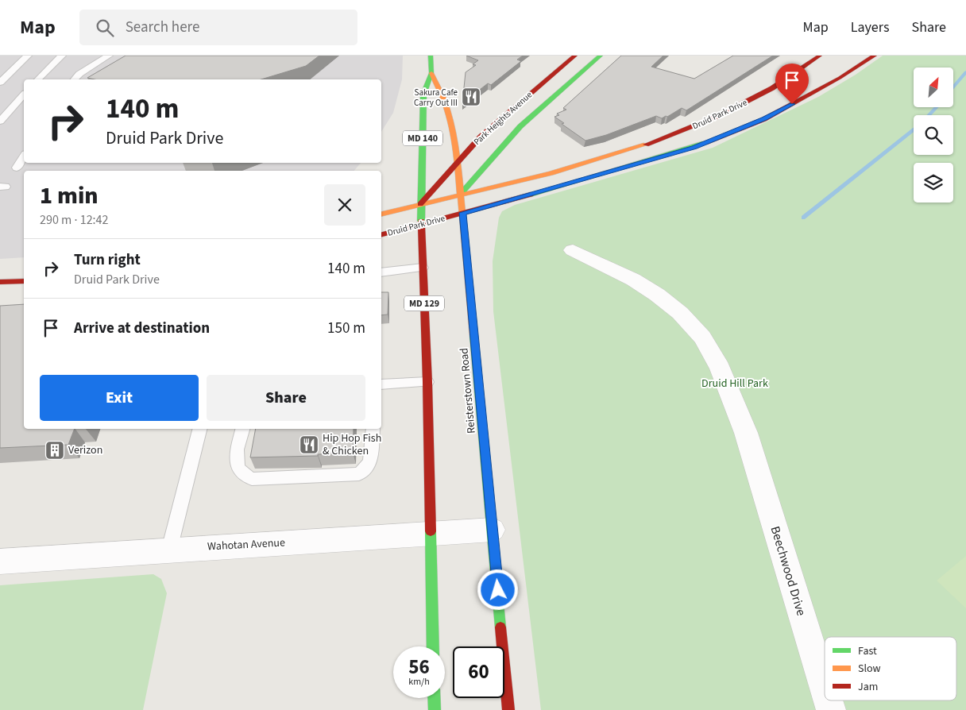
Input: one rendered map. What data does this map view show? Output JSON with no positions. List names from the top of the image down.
{
  "streets": {
    "main road": [
      "Druid Park Drive",
      "Park Heights Avenue",
      "MD 140",
      "MD 129",
      "Reisterstown Road"
    ],
    "street": ["Wahotan Avenue", "Beechwood Drive"]
  },
  "crossings": [
    ["Druid Park Drive", "Park Heights Avenue"],
    ["Druid Park Drive", "Reisterstown Road"],
    ["Park Heights Avenue", "Reisterstown Road"],
    ["Reisterstown Road", "Wahotan Avenue"]
  ],
  "parks": ["Druid Hill Park"],
  "places": {
    "restaurant": ["Sakura Cafe Carry Out III", "Hip Hop Fish & Chicken"],
    "building": ["Verizon"]
  },
  "legend": ["Fast", "Slow", "Jam"],
  "north": "top right",
  "page": {
    "header": "Map",
    "search": "Search here",
    "nav": ["Map", "Layers", "Share"],
    "turn": ["140 m", "Druid Park Drive"],
    "heading": ["1 min", "290 m · 12:42"],
    "list": [
      {
        "name": "Turn right",
        "note": "Druid Park Drive",
        "value": "140 m"
      },
      {
        "name": "Arrive at destination",
        "value": "150 m"
      }
    ],
    "buttons": ["Exit", "Share"],
    "speed": "56 km/h",
    "limit": "60"
  }
}
